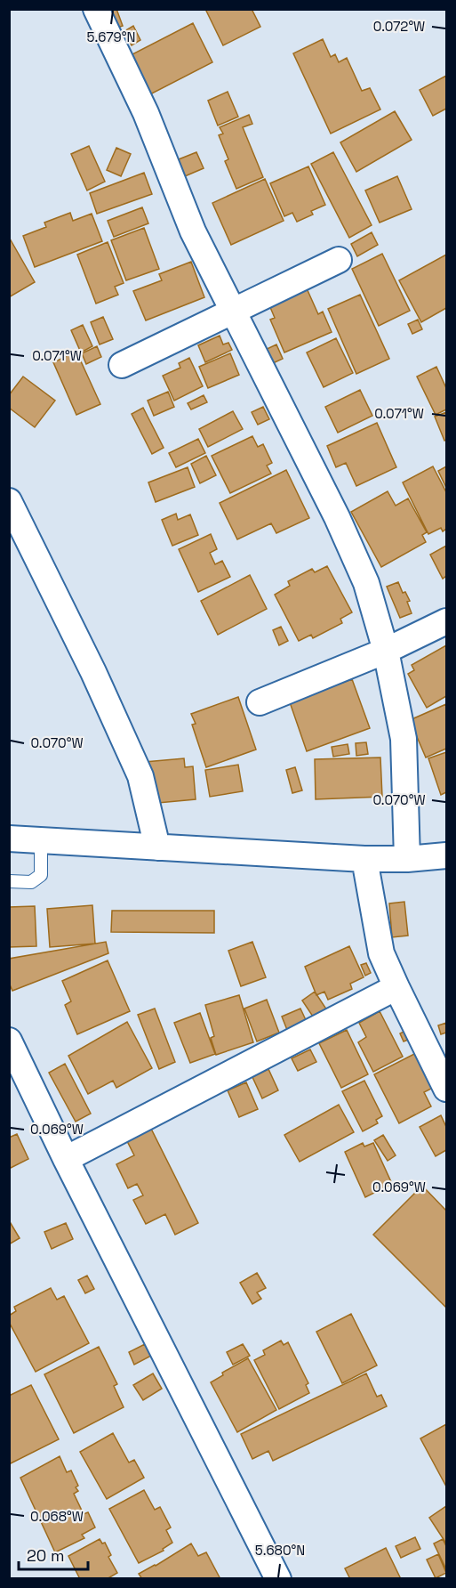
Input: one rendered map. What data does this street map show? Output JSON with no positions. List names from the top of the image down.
{
  "scale_bar": "20 m",
  "coordinates": [
    "0.072°W",
    "5.679°N",
    "0.071°W",
    "0.070°W",
    "0.069°W",
    "0.068°W",
    "5.680°N"
  ]
}
